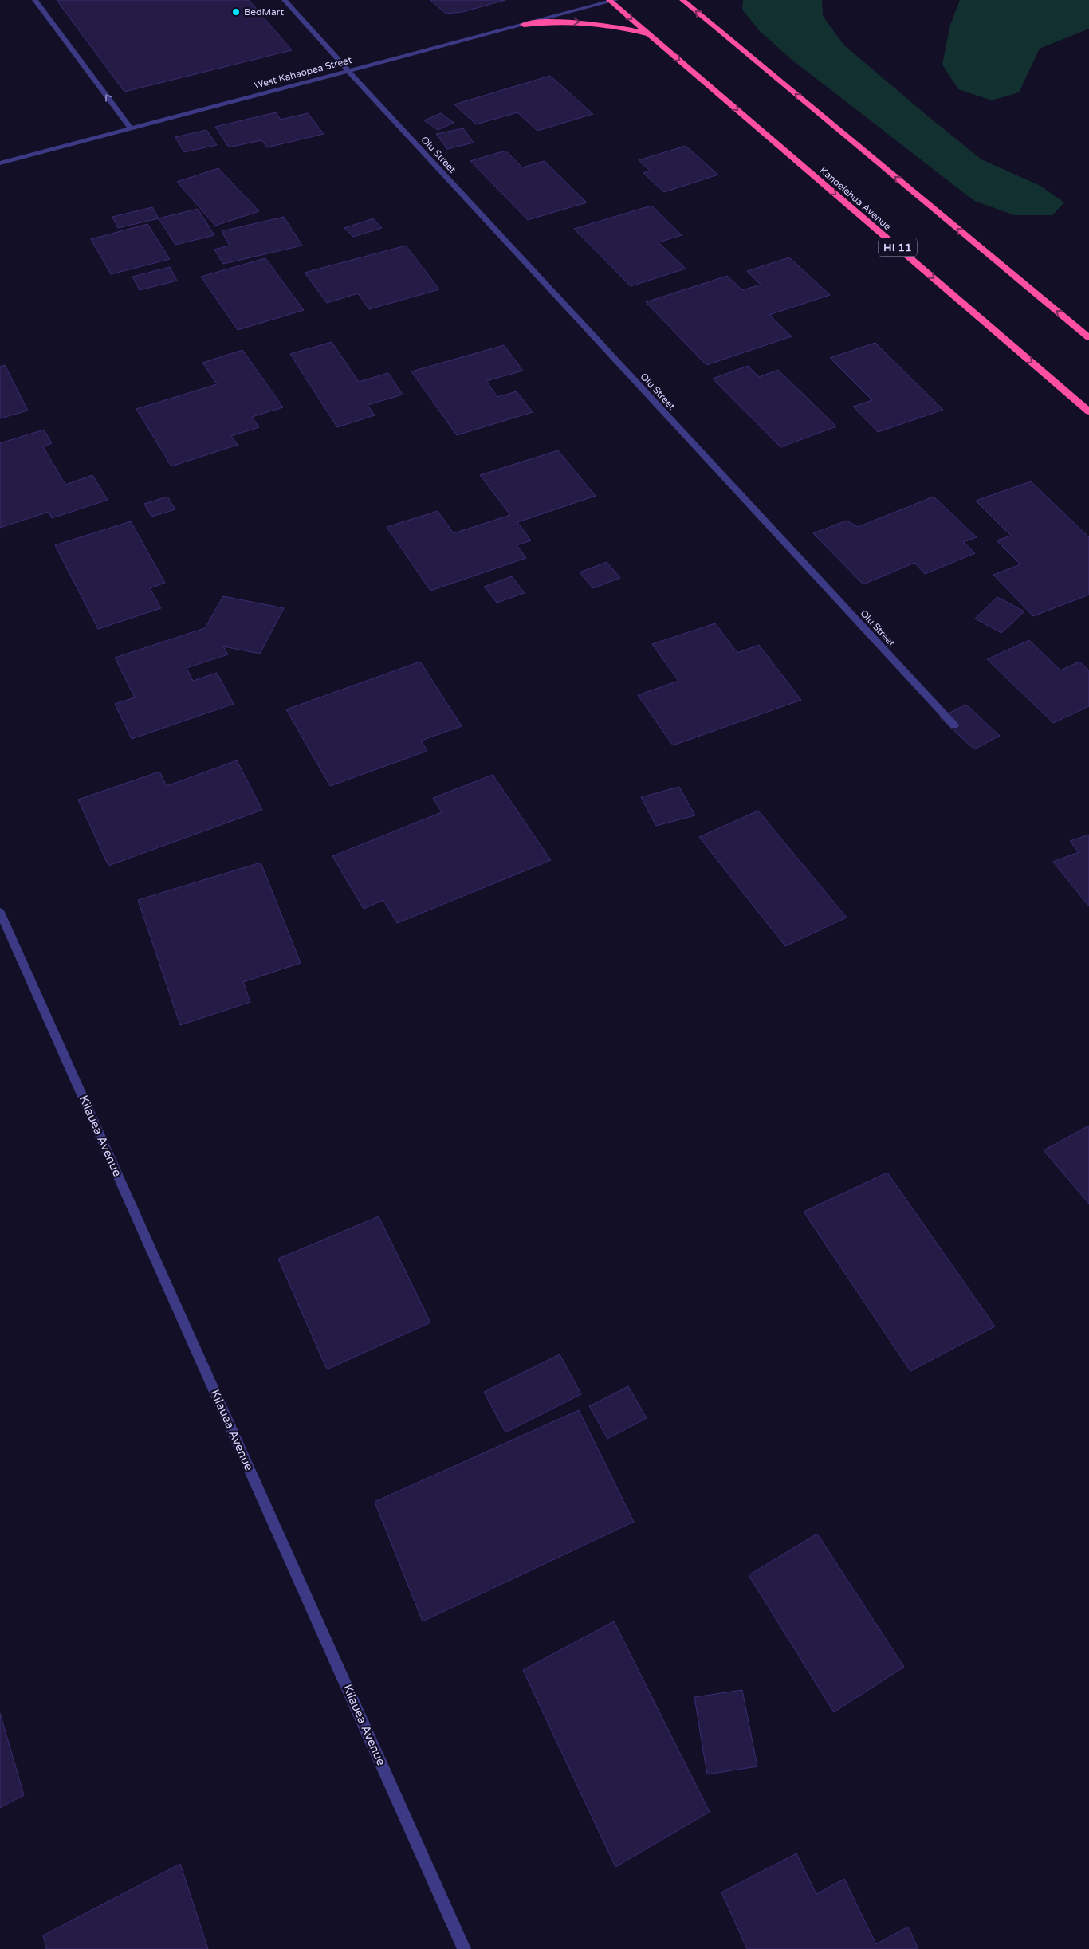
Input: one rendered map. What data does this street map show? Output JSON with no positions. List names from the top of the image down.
{
  "streets": {
    "highway": ["Kanoelehua Avenue", "HI 11"],
    "street": ["West Kahaopea Street", "Olu Street", "Kilauea Avenue"]
  },
  "crossings": [
    ["West Kahaopea Street", "Olu Street"],
    ["West Kahaopea Street", "Kanoelehua Avenue"]
  ],
  "places": ["BedMart"]
}
